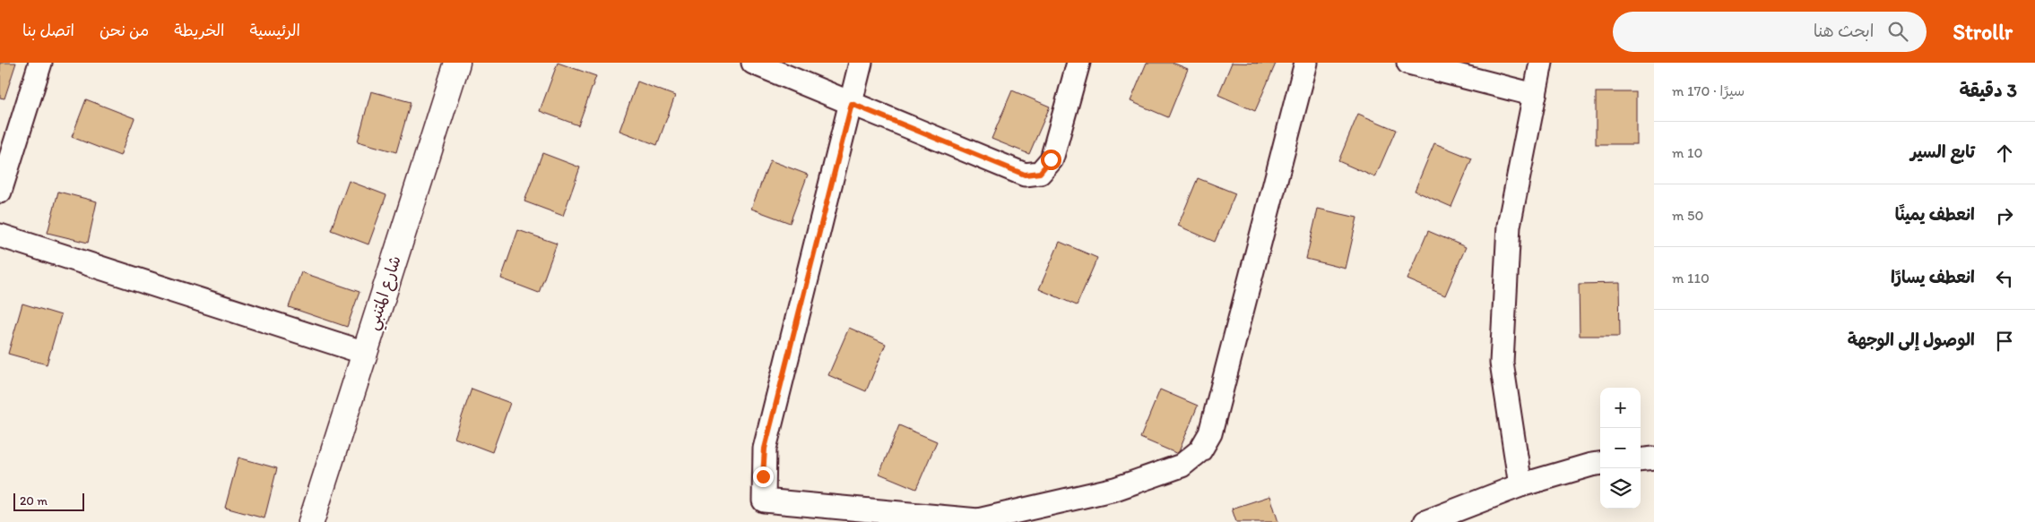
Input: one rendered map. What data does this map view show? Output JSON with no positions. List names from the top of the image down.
{
  "streets": {
    "street": ["شارع المتنبي"]
  },
  "scale_bar": "20 m",
  "page": {
    "header": "Strollr",
    "search": "ابحث هنا",
    "nav": [
      "الرئيسية",
      "الخريطة",
      "من نحن",
      "اتصل بنا"
    ],
    "heading": ["3 دقيقة", "سيرًا · 170 m"],
    "list": [
      ["تابع السير", "10 m"],
      ["انعطف يمينًا", "50 m"],
      ["انعطف يسارًا", "110 m"],
      "الوصول إلى الوجهة"
    ],
    "map_buttons": ["+", "−"],
    "scale": "20 m"
  }
}
